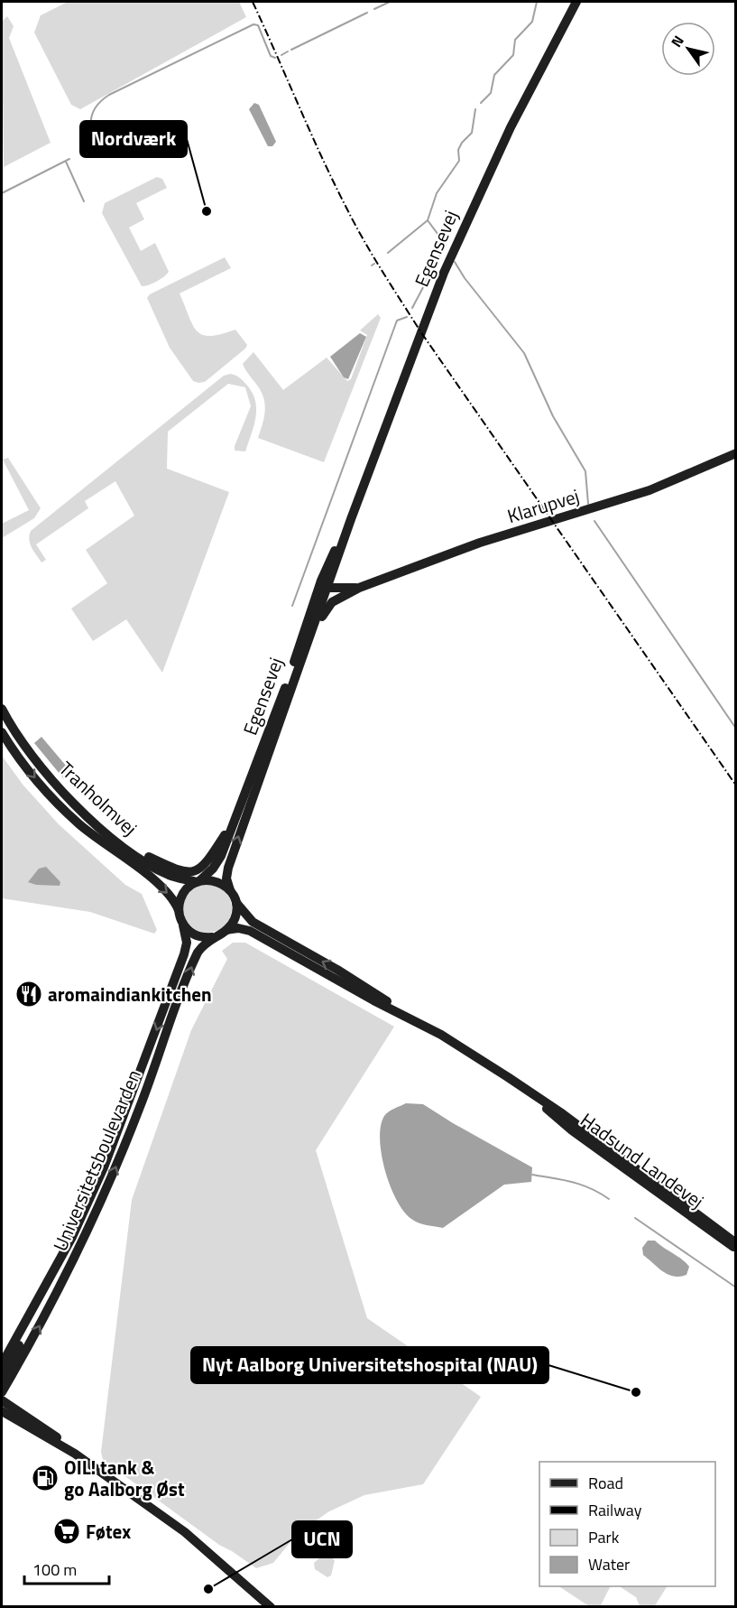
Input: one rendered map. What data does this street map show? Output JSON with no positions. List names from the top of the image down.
{
  "streets": {
    "main road": [
      "Egensevej",
      "Klarupvej",
      "Tranholmvej",
      "Universitetsboulevarden",
      "Hadsund Landevej"
    ]
  },
  "crossings": [
    ["Egensevej", "Tranholmvej"],
    ["Egensevej", "Universitetsboulevarden"],
    ["Egensevej", "Hadsund Landevej"],
    ["Tranholmvej", "Universitetsboulevarden"],
    ["Tranholmvej", "Hadsund Landevej"],
    ["Universitetsboulevarden", "Hadsund Landevej"]
  ],
  "places": {
    "other": ["Nordværk", "Nyt Aalborg Universitetshospital (NAU)", "UCN"],
    "restaurant": ["aromaindiankitchen"],
    "fuel station": ["OIL! tank & go Aalborg Øst"],
    "supermarket": ["Føtex"]
  },
  "legend": [
    "Road",
    "Railway",
    "Park",
    "Water"
  ],
  "scale_bar": "100 m",
  "north": "top left"
}
